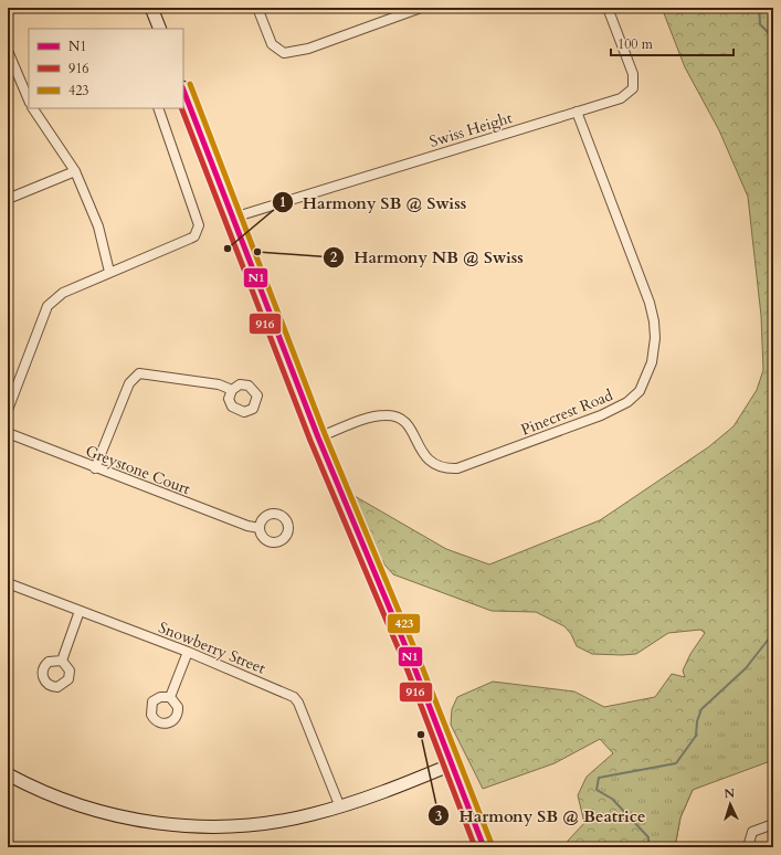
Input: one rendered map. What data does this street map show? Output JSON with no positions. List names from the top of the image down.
{
  "streets": {
    "street": [
      "Swiss Height",
      "Pinecrest Road",
      "Greystone Court",
      "Snowberry Street"
    ]
  },
  "crossings": [
    ["Swiss Height", "Pinecrest Road"]
  ],
  "places": ["Harmony SB @ Swiss", "Harmony NB @ Swiss", "Harmony SB @ Beatrice"],
  "lines": ["transit line 423", "transit line N1", "transit line 916"],
  "legend": ["N1", "916", "423"],
  "scale_bar": "100 m",
  "north": "top"
}
